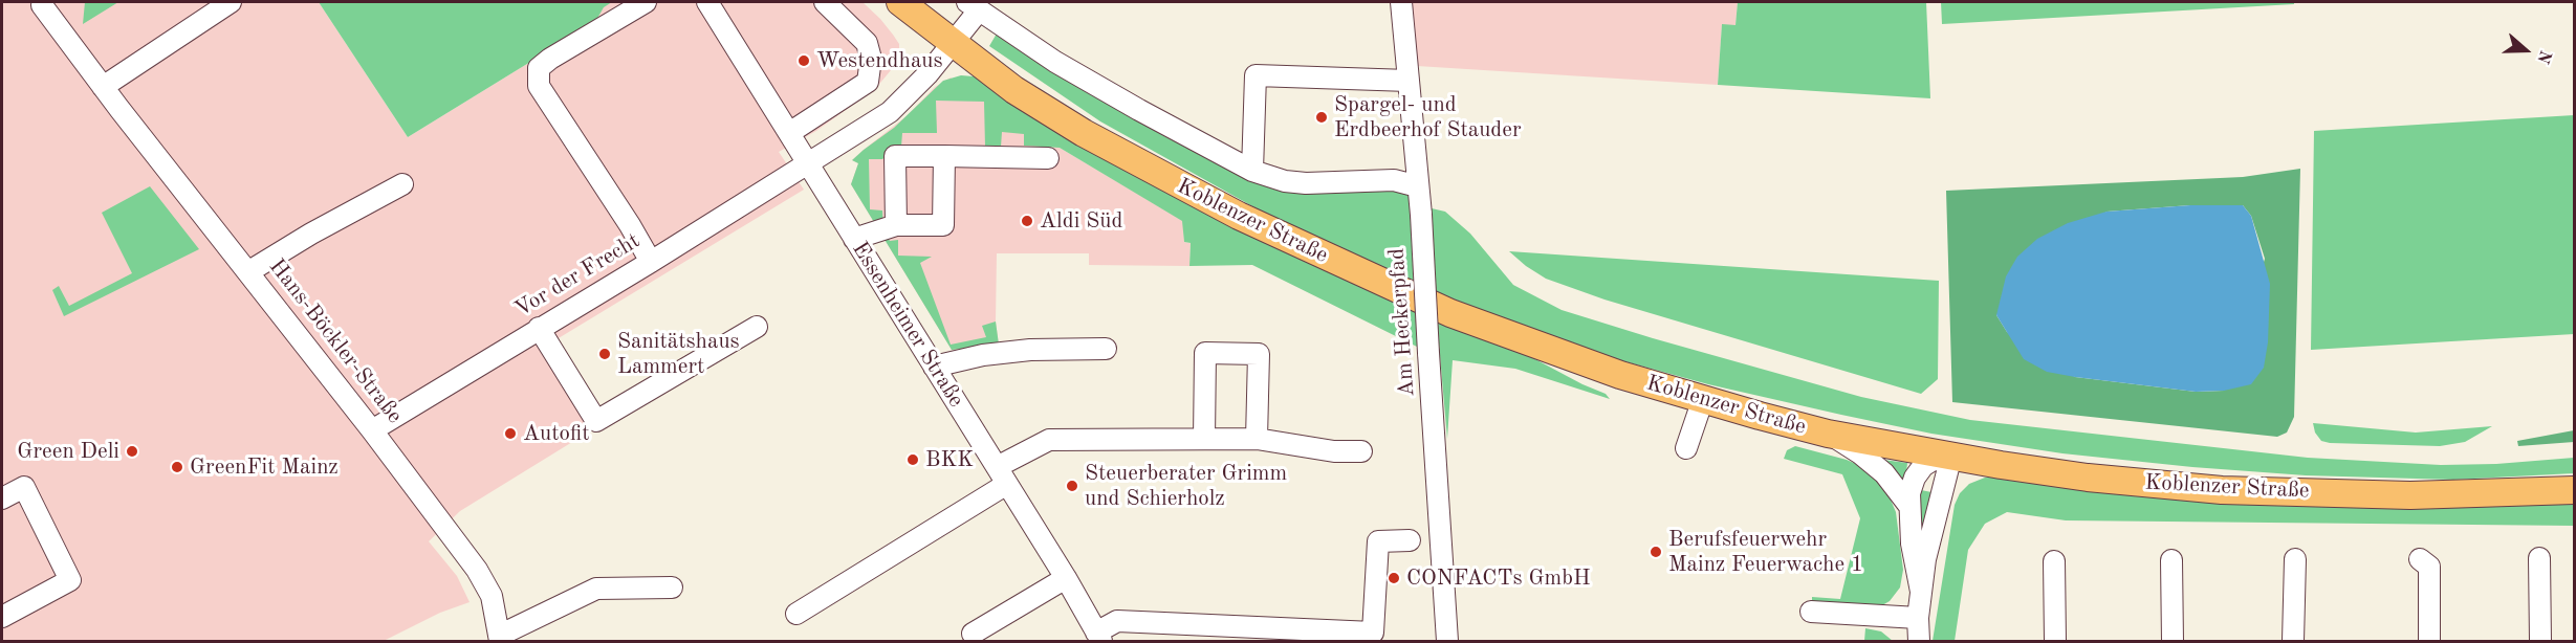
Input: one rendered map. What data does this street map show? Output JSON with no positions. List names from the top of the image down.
{
  "streets": {
    "main road": ["Koblenzer Straße"],
    "street": [
      "Vor der Frecht",
      "Am Heckerpfad",
      "Essenheimer Straße",
      "Hans-Böckler-Straße"
    ]
  },
  "crossings": [
    ["Vor der Frecht", "Essenheimer Straße"],
    ["Vor der Frecht", "Hans-Böckler-Straße"]
  ],
  "places": [
    "Westendhaus",
    "Spargel- und Erdbeerhof Stauder",
    "Aldi Süd",
    "Sanitätshaus Lammert",
    "Autofit",
    "Green Deli",
    "BKK",
    "GreenFit Mainz",
    "Steuerberater Grimm und Schierholz",
    "Berufsfeuerwehr Mainz Feuerwache 1",
    "CONFACTs GmbH"
  ],
  "north": "right"
}
